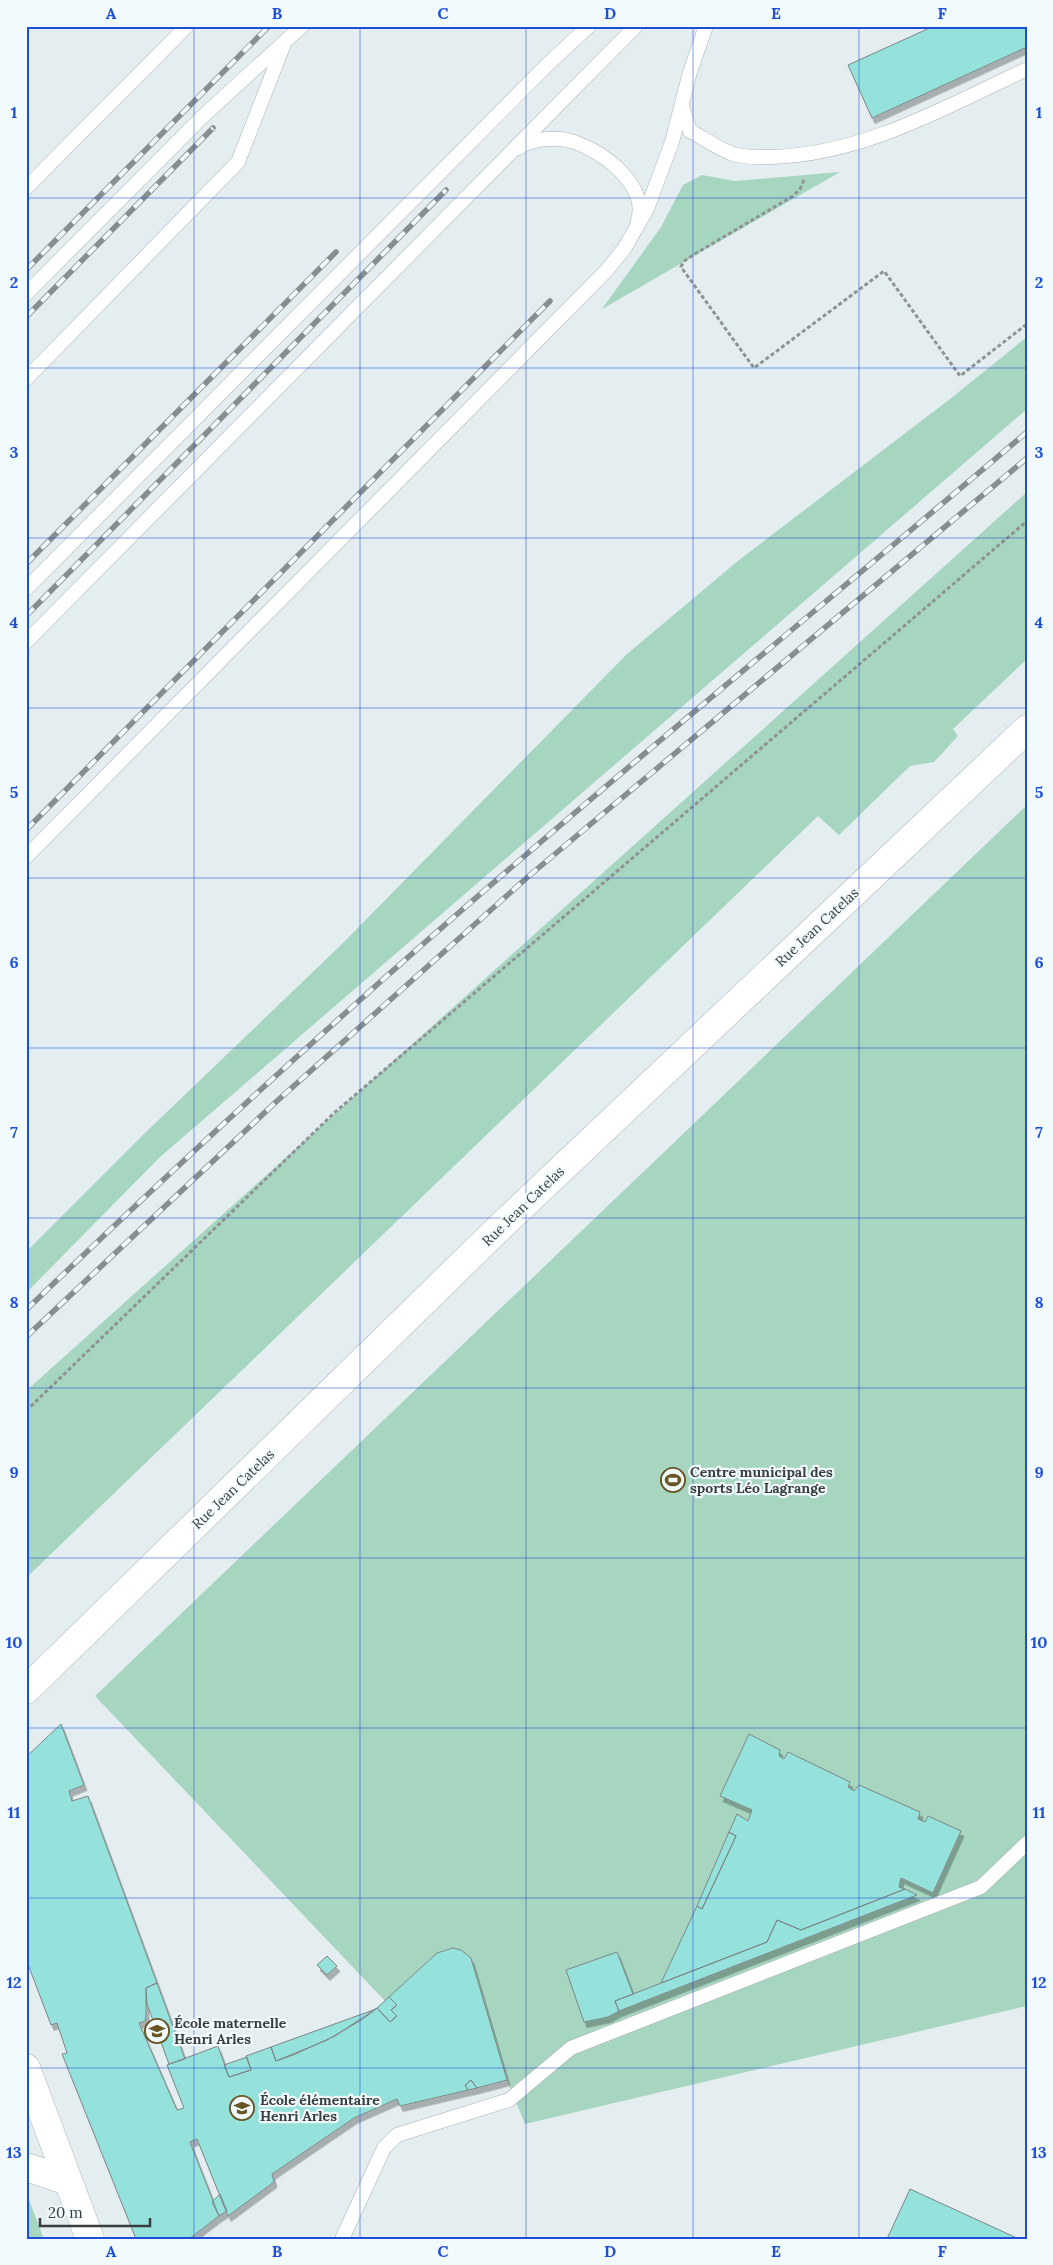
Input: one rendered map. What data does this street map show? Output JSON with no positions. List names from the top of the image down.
{
  "streets": {
    "street": ["Rue Jean Catelas"]
  },
  "places": {
    "sports": ["Centre municipal des sports Léo Lagrange"],
    "school or university": ["École maternelle Henri Arles", "École élémentaire Henri Arles"]
  },
  "scale_bar": "20 m",
  "grid": {
    "columns": [
      "A",
      "B",
      "C",
      "D",
      "E",
      "F"
    ],
    "rows": [
      "1",
      "2",
      "3",
      "4",
      "5",
      "6",
      "7",
      "8",
      "9",
      "10",
      "11",
      "12",
      "13"
    ]
  }
}
